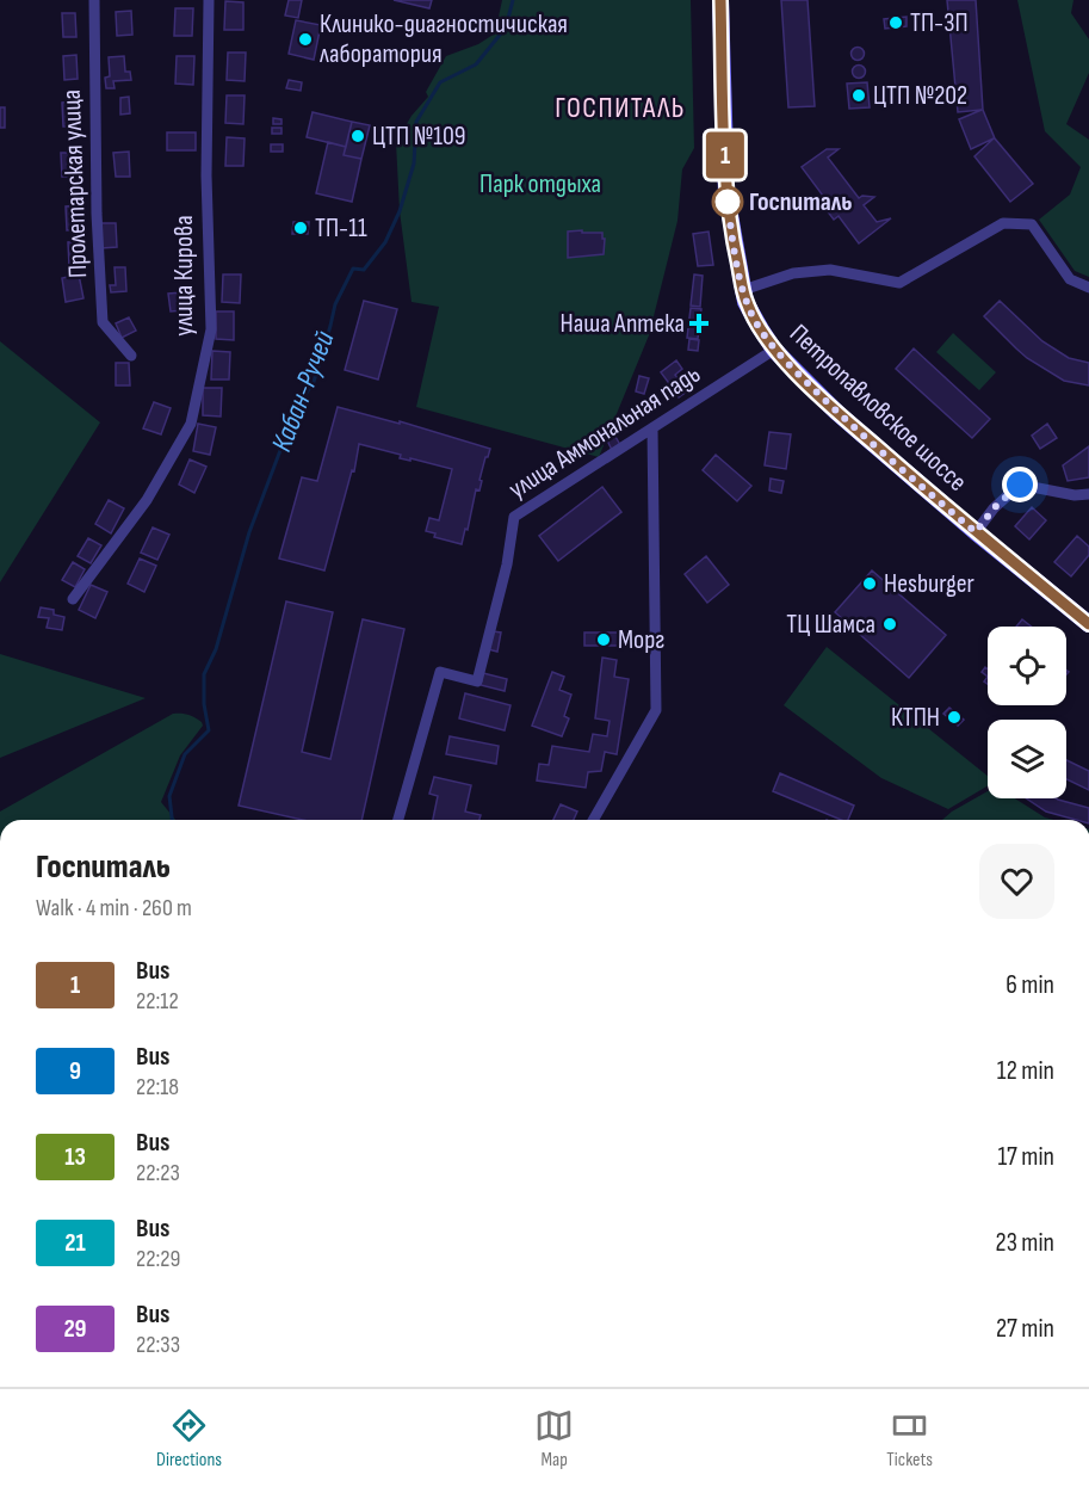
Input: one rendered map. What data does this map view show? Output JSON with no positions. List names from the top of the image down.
{
  "streets": {
    "main road": ["Петропавловское шоссе"],
    "street": ["Пролетарская улица", "улица Кирова", "улица Аммональная падь"]
  },
  "crossings": [
    ["Петропавловское шоссе", "улица Аммональная падь"]
  ],
  "districts": ["ГОСПИТАЛЬ"],
  "water": ["Кабан-Ручей"],
  "parks": ["Парк отдыха"],
  "places": {
    "other": [
      "ТП-3П",
      "Клинико-диагностичиская лаборатория",
      "ЦТП №202",
      "ЦТП №109",
      "Госпиталь",
      "ТП-11",
      "Hesburger",
      "ТЦ Шамса",
      "Морг",
      "КТПН"
    ],
    "health": ["Наша Аптека"]
  },
  "lines": ["bus line 1"],
  "page": {
    "on_map": "1",
    "heading": ["Госпиталь", "Walk · 4 min · 260 m"],
    "list": [
      {
        "mark": "1",
        "name": "Bus",
        "note": "22:12",
        "value": "6 min"
      },
      {
        "mark": "9",
        "name": "Bus",
        "note": "22:18",
        "value": "12 min"
      },
      {
        "mark": "13",
        "name": "Bus",
        "note": "22:23",
        "value": "17 min"
      },
      {
        "mark": "21",
        "name": "Bus",
        "note": "22:29",
        "value": "23 min"
      },
      {
        "mark": "29",
        "name": "Bus",
        "note": "22:33",
        "value": "27 min"
      }
    ],
    "tabs": ["Directions", "Map", "Tickets"]
  }
}
